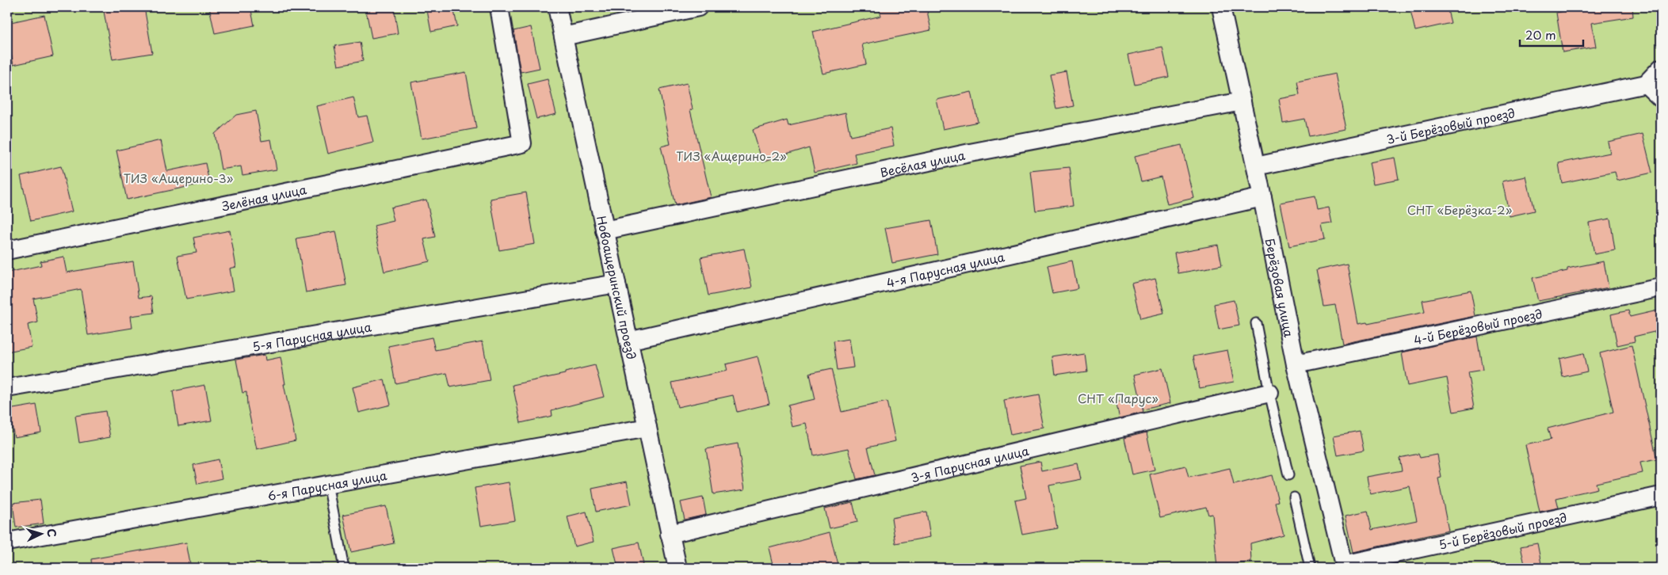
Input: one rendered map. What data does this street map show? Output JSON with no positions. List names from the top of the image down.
{
  "streets": {
    "street": [
      "3-й Берёзовый проезд",
      "Весёлая улица",
      "Зелёная улица",
      "4-я Парусная улица",
      "Новоащеринский проезд",
      "Берёзовая улица",
      "4-й Берёзовый проезд",
      "5-я Парусная улица",
      "3-я Парусная улица",
      "6-я Парусная улица",
      "5-й Берёзовый проезд"
    ]
  },
  "crossings": [
    ["3-й Берёзовый проезд", "Берёзовая улица"],
    ["Весёлая улица", "Новоащеринский проезд"],
    ["Весёлая улица", "Берёзовая улица"],
    ["4-я Парусная улица", "Новоащеринский проезд"],
    ["4-я Парусная улица", "Берёзовая улица"],
    ["Новоащеринский проезд", "5-я Парусная улица"],
    ["Новоащеринский проезд", "3-я Парусная улица"],
    ["Новоащеринский проезд", "6-я Парусная улица"],
    ["Берёзовая улица", "4-й Берёзовый проезд"],
    ["Берёзовая улица", "5-й Берёзовый проезд"]
  ],
  "parks": [
    "ТИЗ «Ащерино-2»",
    "ТИЗ «Ащерино-3»",
    "СНТ «Берёзка-2»",
    "СНТ «Парус»"
  ],
  "scale_bar": "20 m",
  "north": "right"
}
